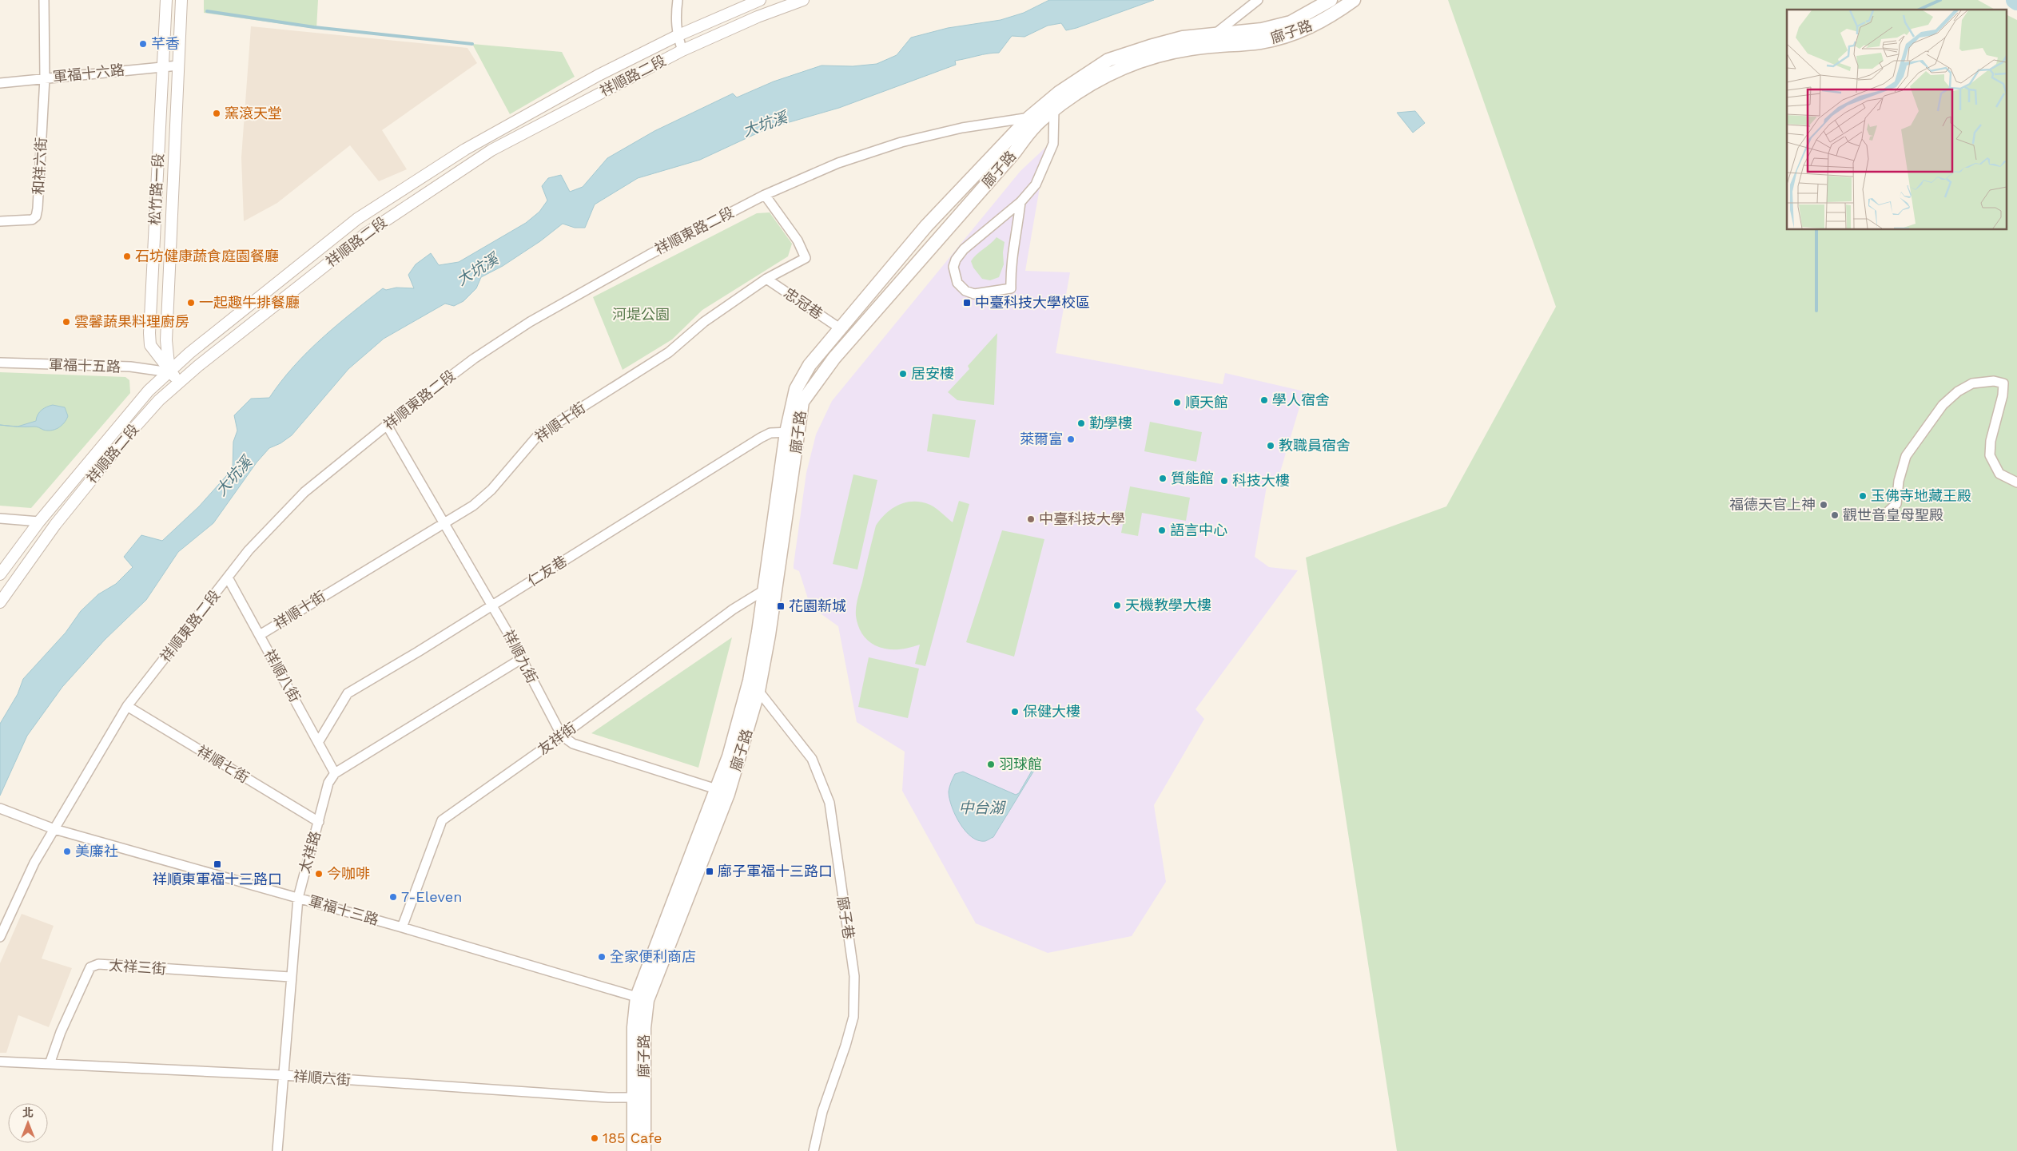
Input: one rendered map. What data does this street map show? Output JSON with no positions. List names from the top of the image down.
{
  "streets": {
    "main road": ["廍子路"],
    "street": [
      "軍福十六路",
      "祥順路二段",
      "和祥六街",
      "松竹路一段",
      "祥順東路二段",
      "忠冠巷",
      "軍福十五路",
      "祥順十街",
      "仁友巷",
      "祥順九街",
      "祥順八街",
      "友祥街",
      "祥順七街",
      "太祥路",
      "軍福十三路",
      "廍子巷",
      "太祥三街",
      "祥順六街"
    ]
  },
  "crossings": [
    ["廍子路", "祥順東路二段"],
    ["廍子路", "忠冠巷"],
    ["廍子路", "仁友巷"],
    ["廍子路", "友祥街"],
    ["廍子路", "軍福十三路"],
    ["廍子路", "廍子巷"],
    ["廍子路", "祥順六街"],
    ["軍福十六路", "和祥六街"],
    ["軍福十六路", "松竹路一段"],
    ["祥順路二段", "松竹路一段"],
    ["祥順路二段", "軍福十五路"],
    ["松竹路一段", "軍福十五路"],
    ["祥順東路二段", "祥順十街"],
    ["祥順東路二段", "祥順九街"],
    ["祥順東路二段", "祥順八街"],
    ["祥順東路二段", "祥順七街"],
    ["祥順東路二段", "軍福十三路"],
    ["忠冠巷", "祥順十街"],
    ["祥順十街", "祥順九街"],
    ["祥順十街", "祥順八街"],
    ["仁友巷", "祥順九街"],
    ["仁友巷", "祥順八街"],
    ["祥順九街", "友祥街"],
    ["祥順八街", "太祥路"],
    ["友祥街", "軍福十三路"],
    ["祥順七街", "太祥路"],
    ["太祥路", "軍福十三路"],
    ["太祥路", "太祥三街"],
    ["太祥路", "祥順六街"],
    ["太祥三街", "祥順六街"]
  ],
  "water": ["大坑溪", "中台湖"],
  "parks": ["河堤公園"],
  "places": {
    "other": [
      "芊香",
      "窯滾天堂",
      "石坊健康蔬食庭園餐廳",
      "一起趣牛排餐廳",
      "雲馨蔬果料理廚房",
      "居安樓",
      "學人宿舍",
      "順天館",
      "勤學樓",
      "萊爾富",
      "教職員宿舍",
      "質能館",
      "科技大樓",
      "玉佛寺地藏王殿",
      "福德天官上神",
      "觀世音皇母聖殿",
      "中臺科技大學",
      "語言中心",
      "天機教學大樓",
      "保健大樓",
      "羽球館",
      "美廉社",
      "今咖啡",
      "7-Eleven",
      "全家便利商店",
      "185 Cafe"
    ],
    "transit": [
      "中臺科技大學校區",
      "花園新城",
      "祥順東軍福十三路口",
      "廍子軍福十三路口"
    ]
  },
  "north": "top"
}
